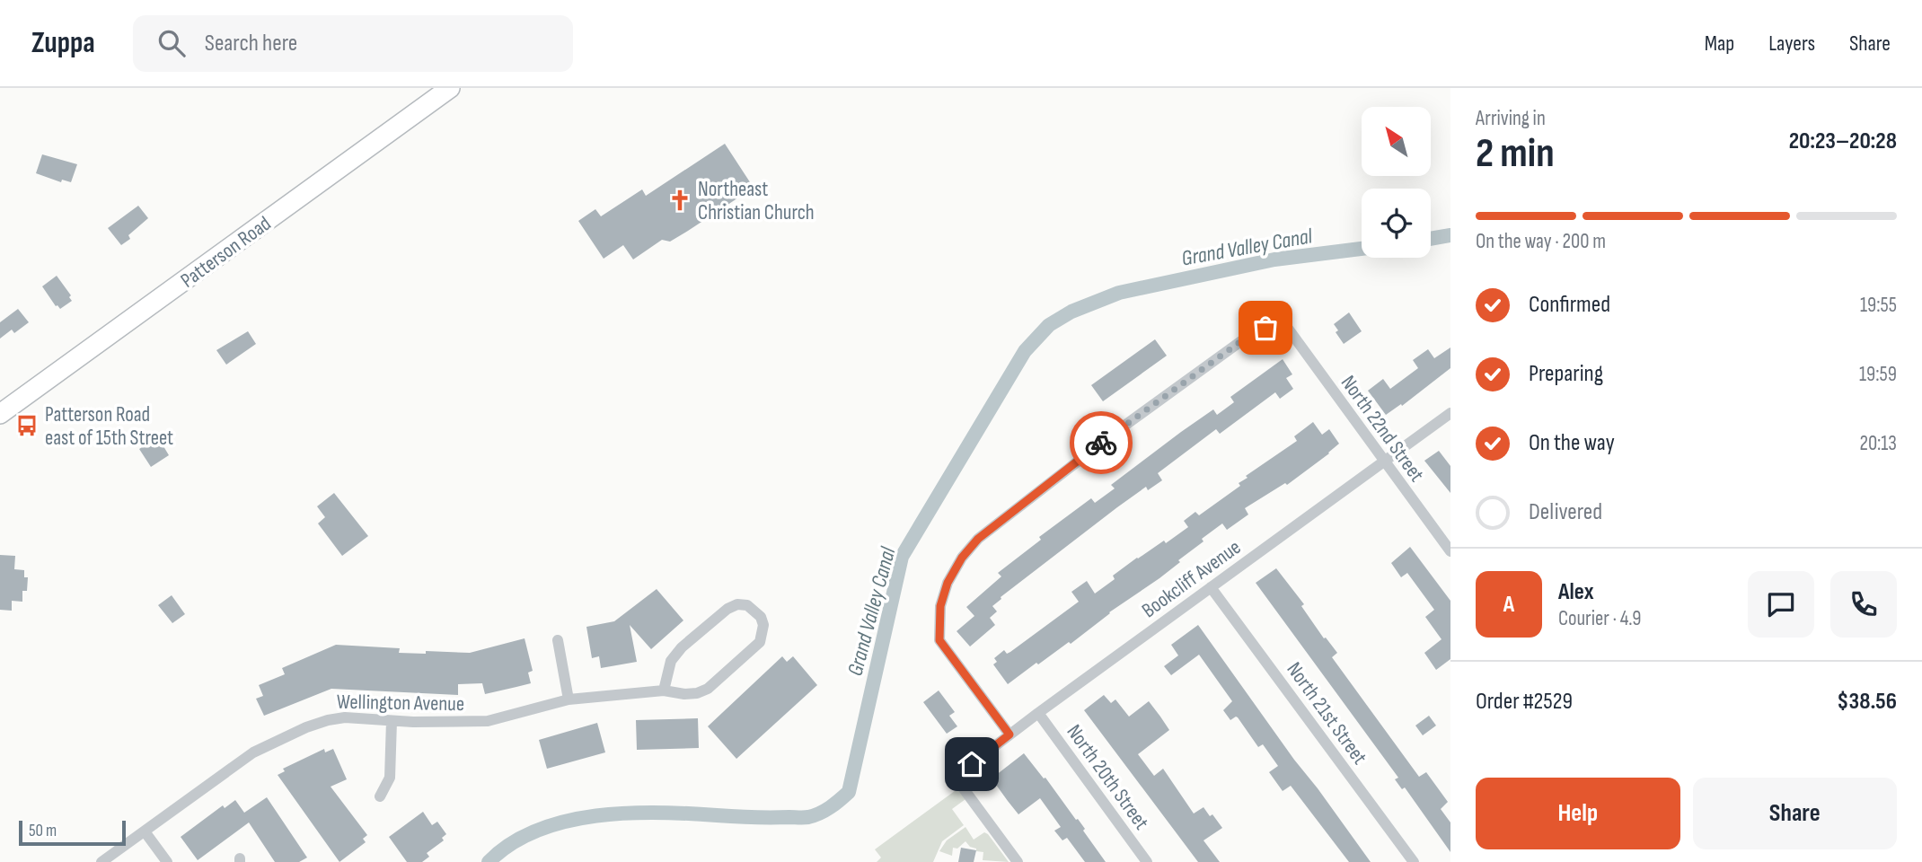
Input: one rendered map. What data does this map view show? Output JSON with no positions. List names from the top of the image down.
{
  "streets": {
    "main road": ["Patterson Road"],
    "street": [
      "North 22nd Street",
      "Bookcliff Avenue",
      "Wellington Avenue",
      "North 21st Street",
      "North 20th Street"
    ]
  },
  "crossings": [
    ["North 22nd Street", "Bookcliff Avenue"],
    ["Bookcliff Avenue", "North 21st Street"],
    ["Bookcliff Avenue", "North 20th Street"]
  ],
  "water": ["Grand Valley Canal"],
  "places": {
    "church": ["Northeast Christian Church"],
    "bus stop": ["Patterson Road east of 15th Street"]
  },
  "scale_bar": "50 m",
  "north": "top left",
  "page": {
    "header": "Zuppa",
    "search": "Search here",
    "nav": ["Map", "Layers", "Share"],
    "heading": ["2 min", "Arriving in", "20:23–20:28"],
    "panel": [
      "Alex",
      "Courier · 4.9",
      "Order #2529",
      "$38.56"
    ],
    "bar": "On the way · 200 m",
    "list": [
      ["Confirmed", "19:55"],
      ["Preparing", "19:59"],
      ["On the way", "20:13"],
      "Delivered"
    ],
    "round": "A",
    "buttons": ["Help", "Share"],
    "scale": "50 m"
  }
}
